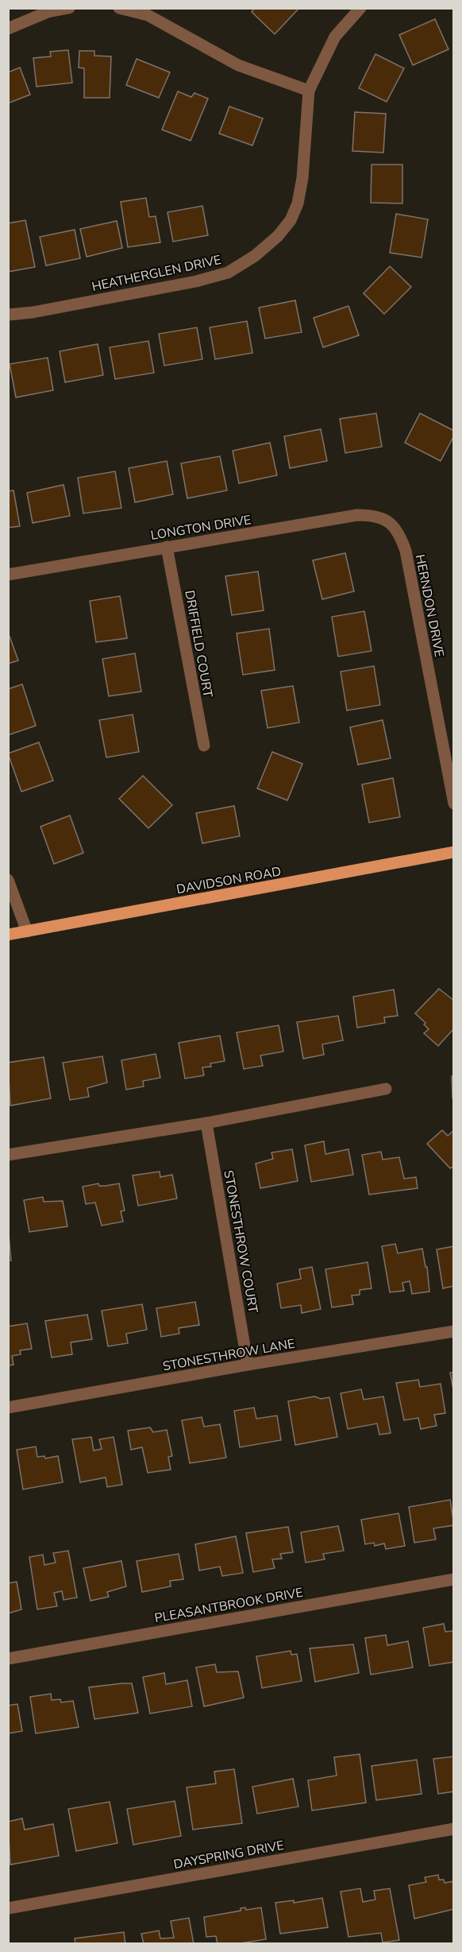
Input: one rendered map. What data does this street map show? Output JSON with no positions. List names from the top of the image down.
{
  "streets": {
    "main road": ["DAVIDSON ROAD"],
    "street": [
      "HEATHERGLEN DRIVE",
      "LONGTON DRIVE",
      "HERNDON DRIVE",
      "DRIFFIELD COURT",
      "STONESTHROW COURT",
      "STONESTHROW LANE",
      "PLEASANTBROOK DRIVE",
      "DAYSPRING DRIVE"
    ]
  },
  "crossings": [
    ["LONGTON DRIVE", "HERNDON DRIVE"],
    ["LONGTON DRIVE", "DRIFFIELD COURT"],
    ["STONESTHROW COURT", "STONESTHROW LANE"]
  ]
}
